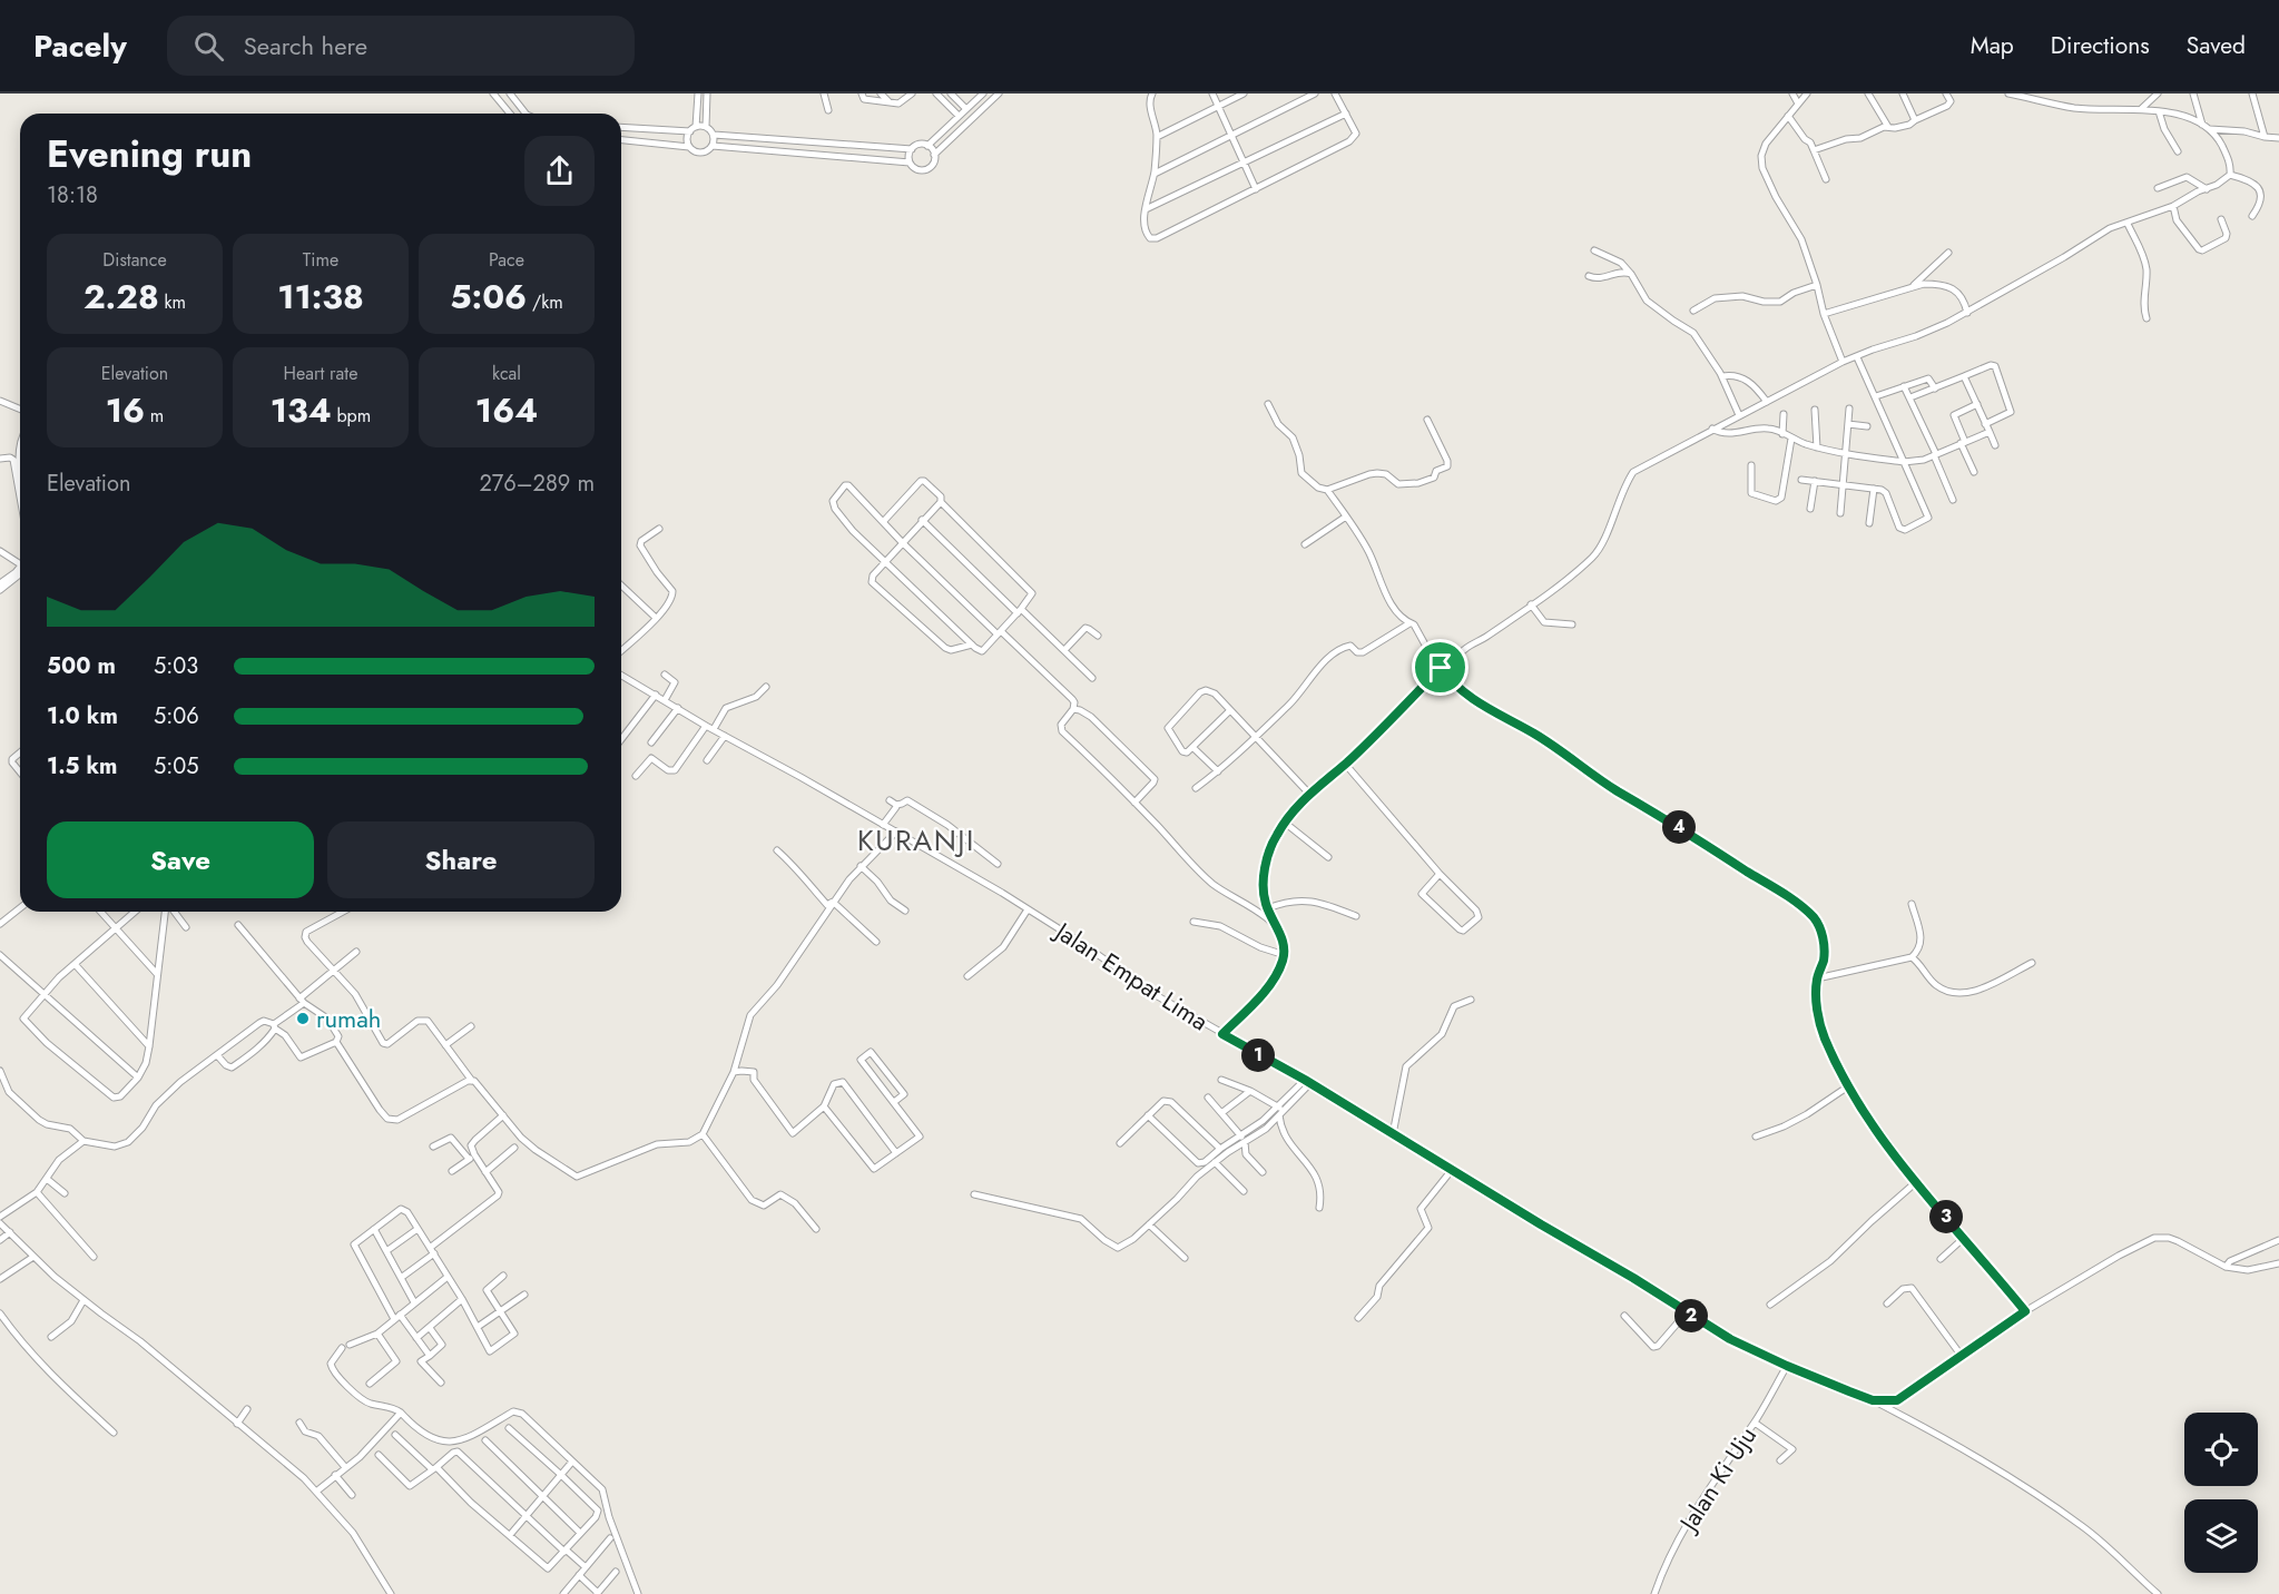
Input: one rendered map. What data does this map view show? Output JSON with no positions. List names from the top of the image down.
{
  "streets": {
    "street": ["Jalan Empat Lima", "Jalan Ki Uju"]
  },
  "crossings": [
    ["Jalan Empat Lima", "Jalan Ki Uju"]
  ],
  "districts": ["KURANJI"],
  "places": ["rumah"],
  "page": {
    "header": "Pacely",
    "search": "Search here",
    "nav": ["Map", "Directions", "Saved"],
    "heading": ["Evening run", "18:18"],
    "stats": [
      ["Distance", "2.28 km"],
      ["Time", "11:38"],
      ["Pace", "5:06 /km"],
      ["Elevation", "16 m"],
      ["Heart rate", "134 bpm"],
      ["kcal", "164"]
    ],
    "chart": ["Elevation", "276–289 m"],
    "list": [
      {
        "name": "500 m",
        "note": "5:03"
      },
      {
        "name": "1.0 km",
        "note": "5:06"
      },
      {
        "name": "1.5 km",
        "note": "5:05"
      }
    ],
    "buttons": ["Save", "Share"],
    "pins": [
      "4",
      "1",
      "3",
      "2"
    ]
  }
}
